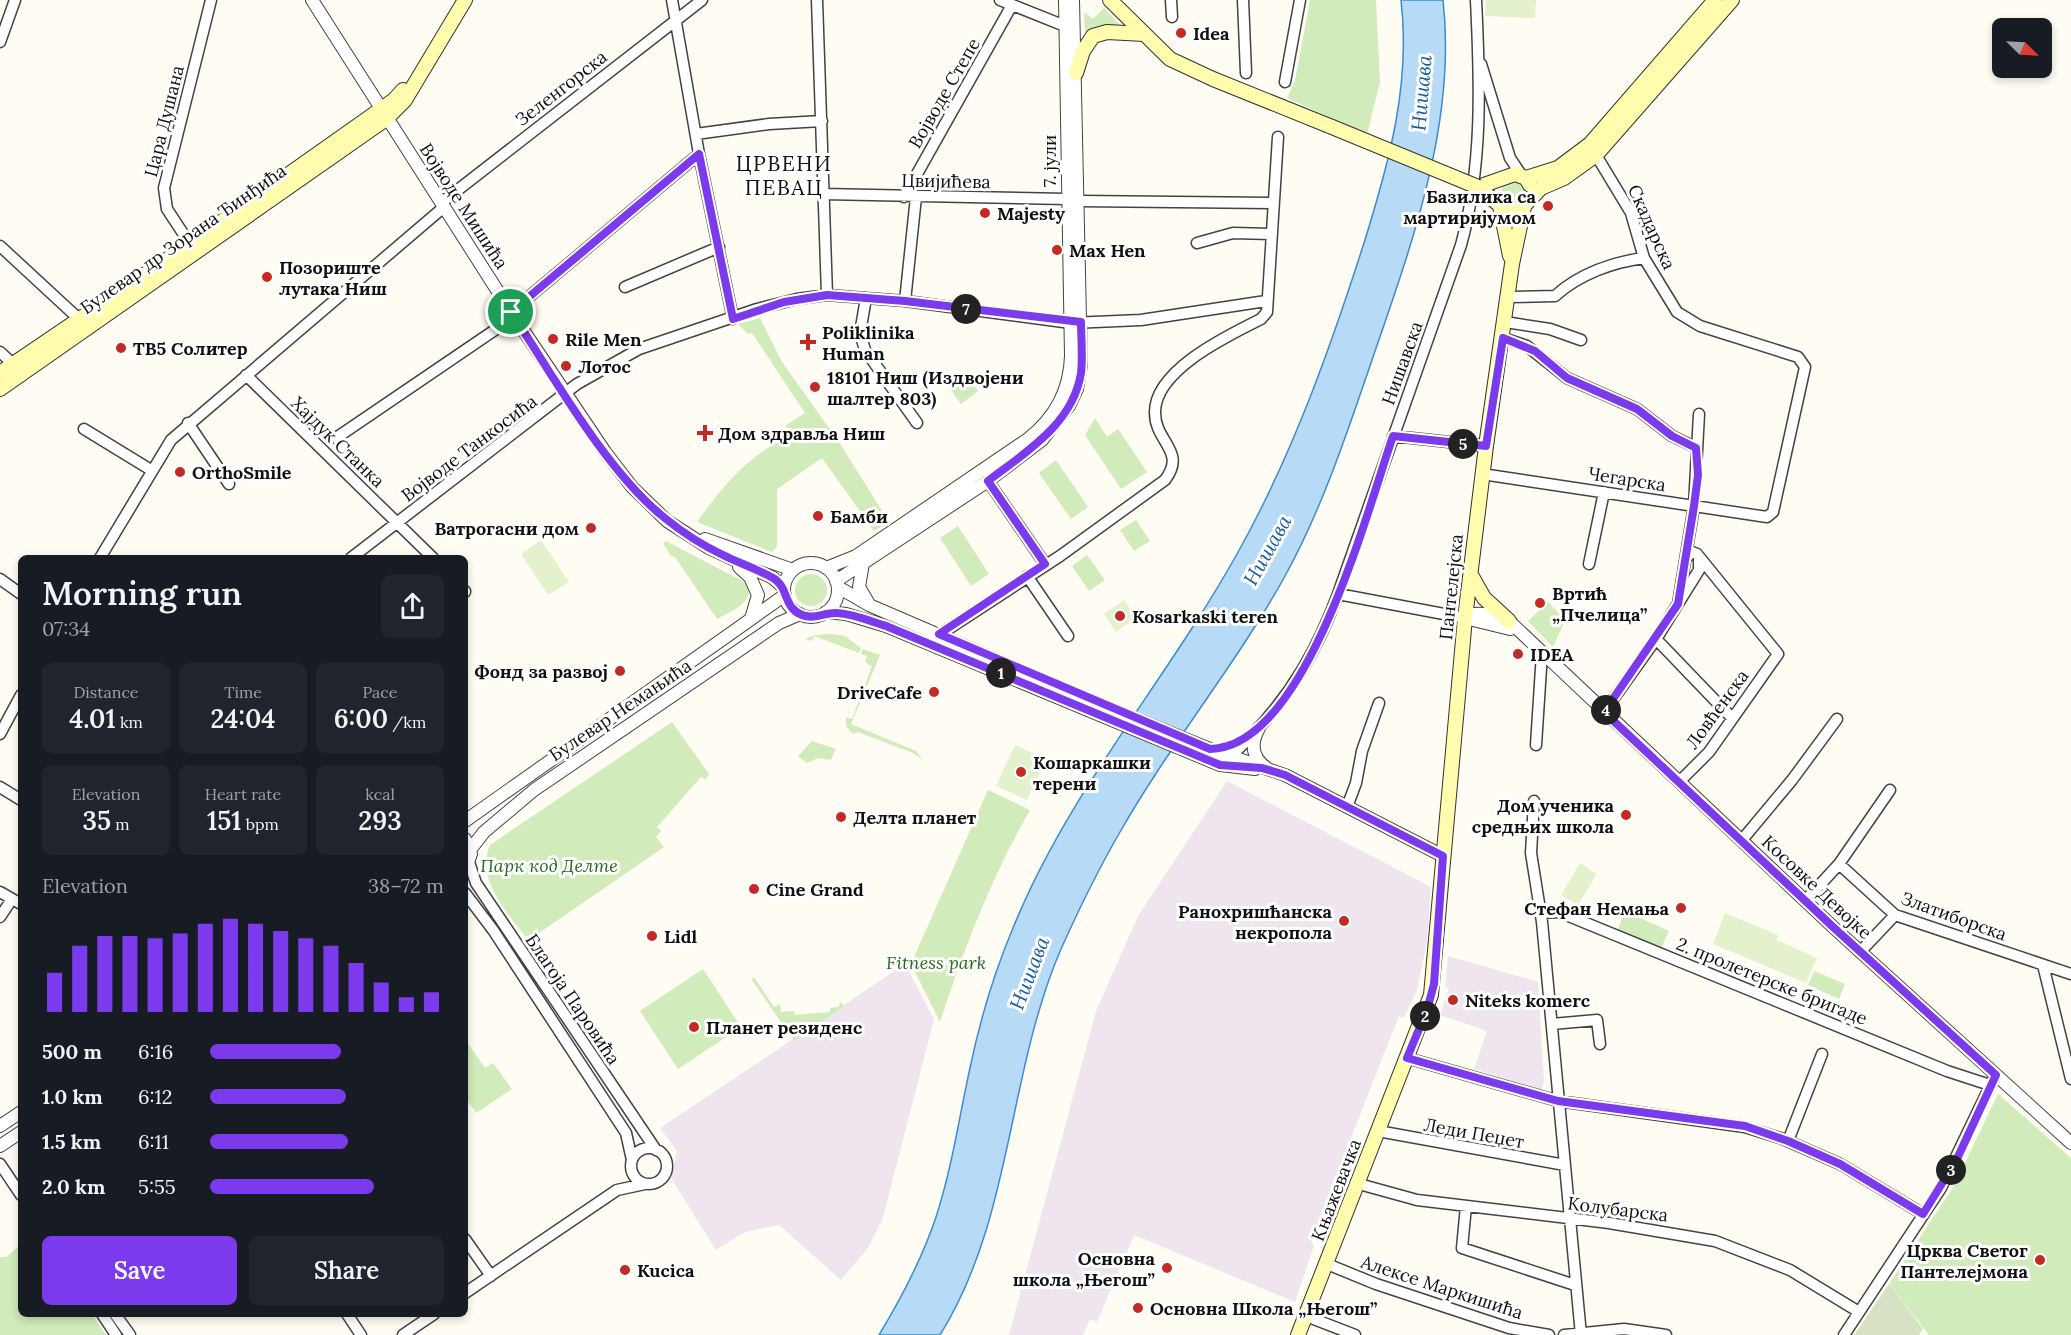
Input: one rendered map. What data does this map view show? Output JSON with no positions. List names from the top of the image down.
{
  "streets": {
    "main road": ["Булевар др Зорана Ђинђића", "Пантелејска", "Књажевачка"],
    "street": [
      "Зеленгорска",
      "Војводе Степе",
      "Цара Душана",
      "7. јули",
      "Цвијићева",
      "Војводе Мишића",
      "Скадарска",
      "Нишавска",
      "Хајдук Станка",
      "Војводе Танкосића",
      "Чегарска",
      "Ловћенска",
      "Булевар Немањића",
      "Косовке Девојке",
      "Златиборска",
      "2. пролетерске бригаде",
      "Благоја Паровића",
      "Леди Пеџет",
      "Колубарска",
      "Алексе Маркишића"
    ]
  },
  "crossings": [
    ["Зеленгорска", "Војводе Мишића"],
    ["Зеленгорска", "Хајдук Станка"],
    ["Војводе Степе", "Цвијићева"],
    ["Цара Душана", "Булевар др Зорана Ђинђића"],
    ["7. јули", "Цвијићева"],
    ["7. јули", "Војводе Танкосића"],
    ["Војводе Мишића", "Булевар др Зорана Ђинђића"],
    ["Војводе Мишића", "Војводе Танкосића"],
    ["Војводе Мишића", "Булевар Немањића"],
    ["Скадарска", "Чегарска"],
    ["Хајдук Станка", "Војводе Танкосића"],
    ["Чегарска", "Пантелејска"],
    ["Пантелејска", "Косовке Девојке"],
    ["Пантелејска", "Књажевачка"],
    ["Ловћенска", "Косовке Девојке"],
    ["Косовке Девојке", "2. пролетерске бригаде"],
    ["Леди Пеџет", "Књажевачка"],
    ["Књажевачка", "Колубарска"],
    ["Књажевачка", "Алексе Маркишића"]
  ],
  "districts": ["ЦРВЕНИ ПЕВАЦ"],
  "water": ["Нишава"],
  "parks": ["Парк код Делте", "Fitness park"],
  "places": {
    "other": [
      "Idea",
      "Базилика са мартиријумом",
      "Majesty",
      "Max Hen",
      "Позориште лутака Ниш",
      "Rile Men",
      "ТВ5 Солитер",
      "Лотос",
      "18101 Ниш (Издвојени шалтер 803)",
      "OrthoSmile",
      "Бамби",
      "Ватрогасни дом",
      "Вртић „Пчелица”",
      "Kosarkaski teren",
      "IDEA",
      "Фонд за развој",
      "DriveCafe",
      "Кошаркашки терени",
      "Дом ученика средњих школа",
      "Делта планет",
      "Cine Grand",
      "Стефан Немања",
      "Ранохришћанска некропола",
      "Lidl",
      "Niteks komerc",
      "Планет резиденс",
      "Црква Светог Пантелејмона",
      "Основна школа „Његош”",
      "Kucica",
      "Основна Школа „Његош”"
    ],
    "health": ["Poliklinika Human", "Дом здравља Ниш"]
  },
  "north": "bottom right",
  "page": {
    "pins": [
      "7",
      "5",
      "1",
      "4",
      "2",
      "3"
    ],
    "heading": ["Morning run", "07:34"],
    "stats": [
      ["Distance", "4.01 km"],
      ["Time", "24:04"],
      ["Pace", "6:00 /km"],
      ["Elevation", "35 m"],
      ["Heart rate", "151 bpm"],
      ["kcal", "293"]
    ],
    "chart": ["Elevation", "38–72 m"],
    "list": [
      {
        "name": "500 m",
        "note": "6:16"
      },
      {
        "name": "1.0 km",
        "note": "6:12"
      },
      {
        "name": "1.5 km",
        "note": "6:11"
      },
      {
        "name": "2.0 km",
        "note": "5:55"
      }
    ],
    "buttons": ["Save", "Share"]
  }
}
